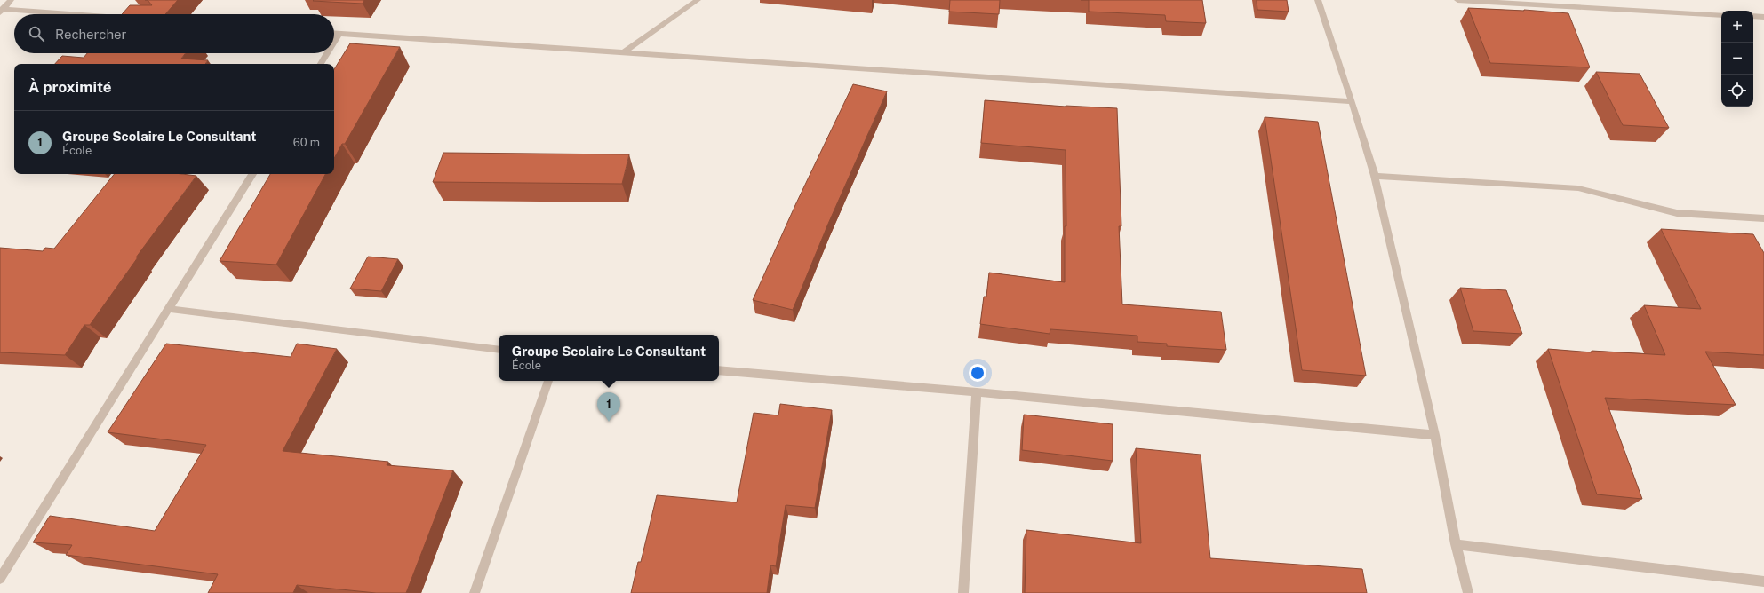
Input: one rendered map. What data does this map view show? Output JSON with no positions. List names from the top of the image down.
{
  "page": {
    "map_buttons": ["+", "−"],
    "search": "Rechercher",
    "heading": "À proximité",
    "list": [
      {
        "mark": "1",
        "name": "Groupe Scolaire Le Consultant",
        "note": "École",
        "value": "60 m"
      }
    ],
    "popup": ["Groupe Scolaire Le Consultant", "École"],
    "pins": "1"
  }
}
